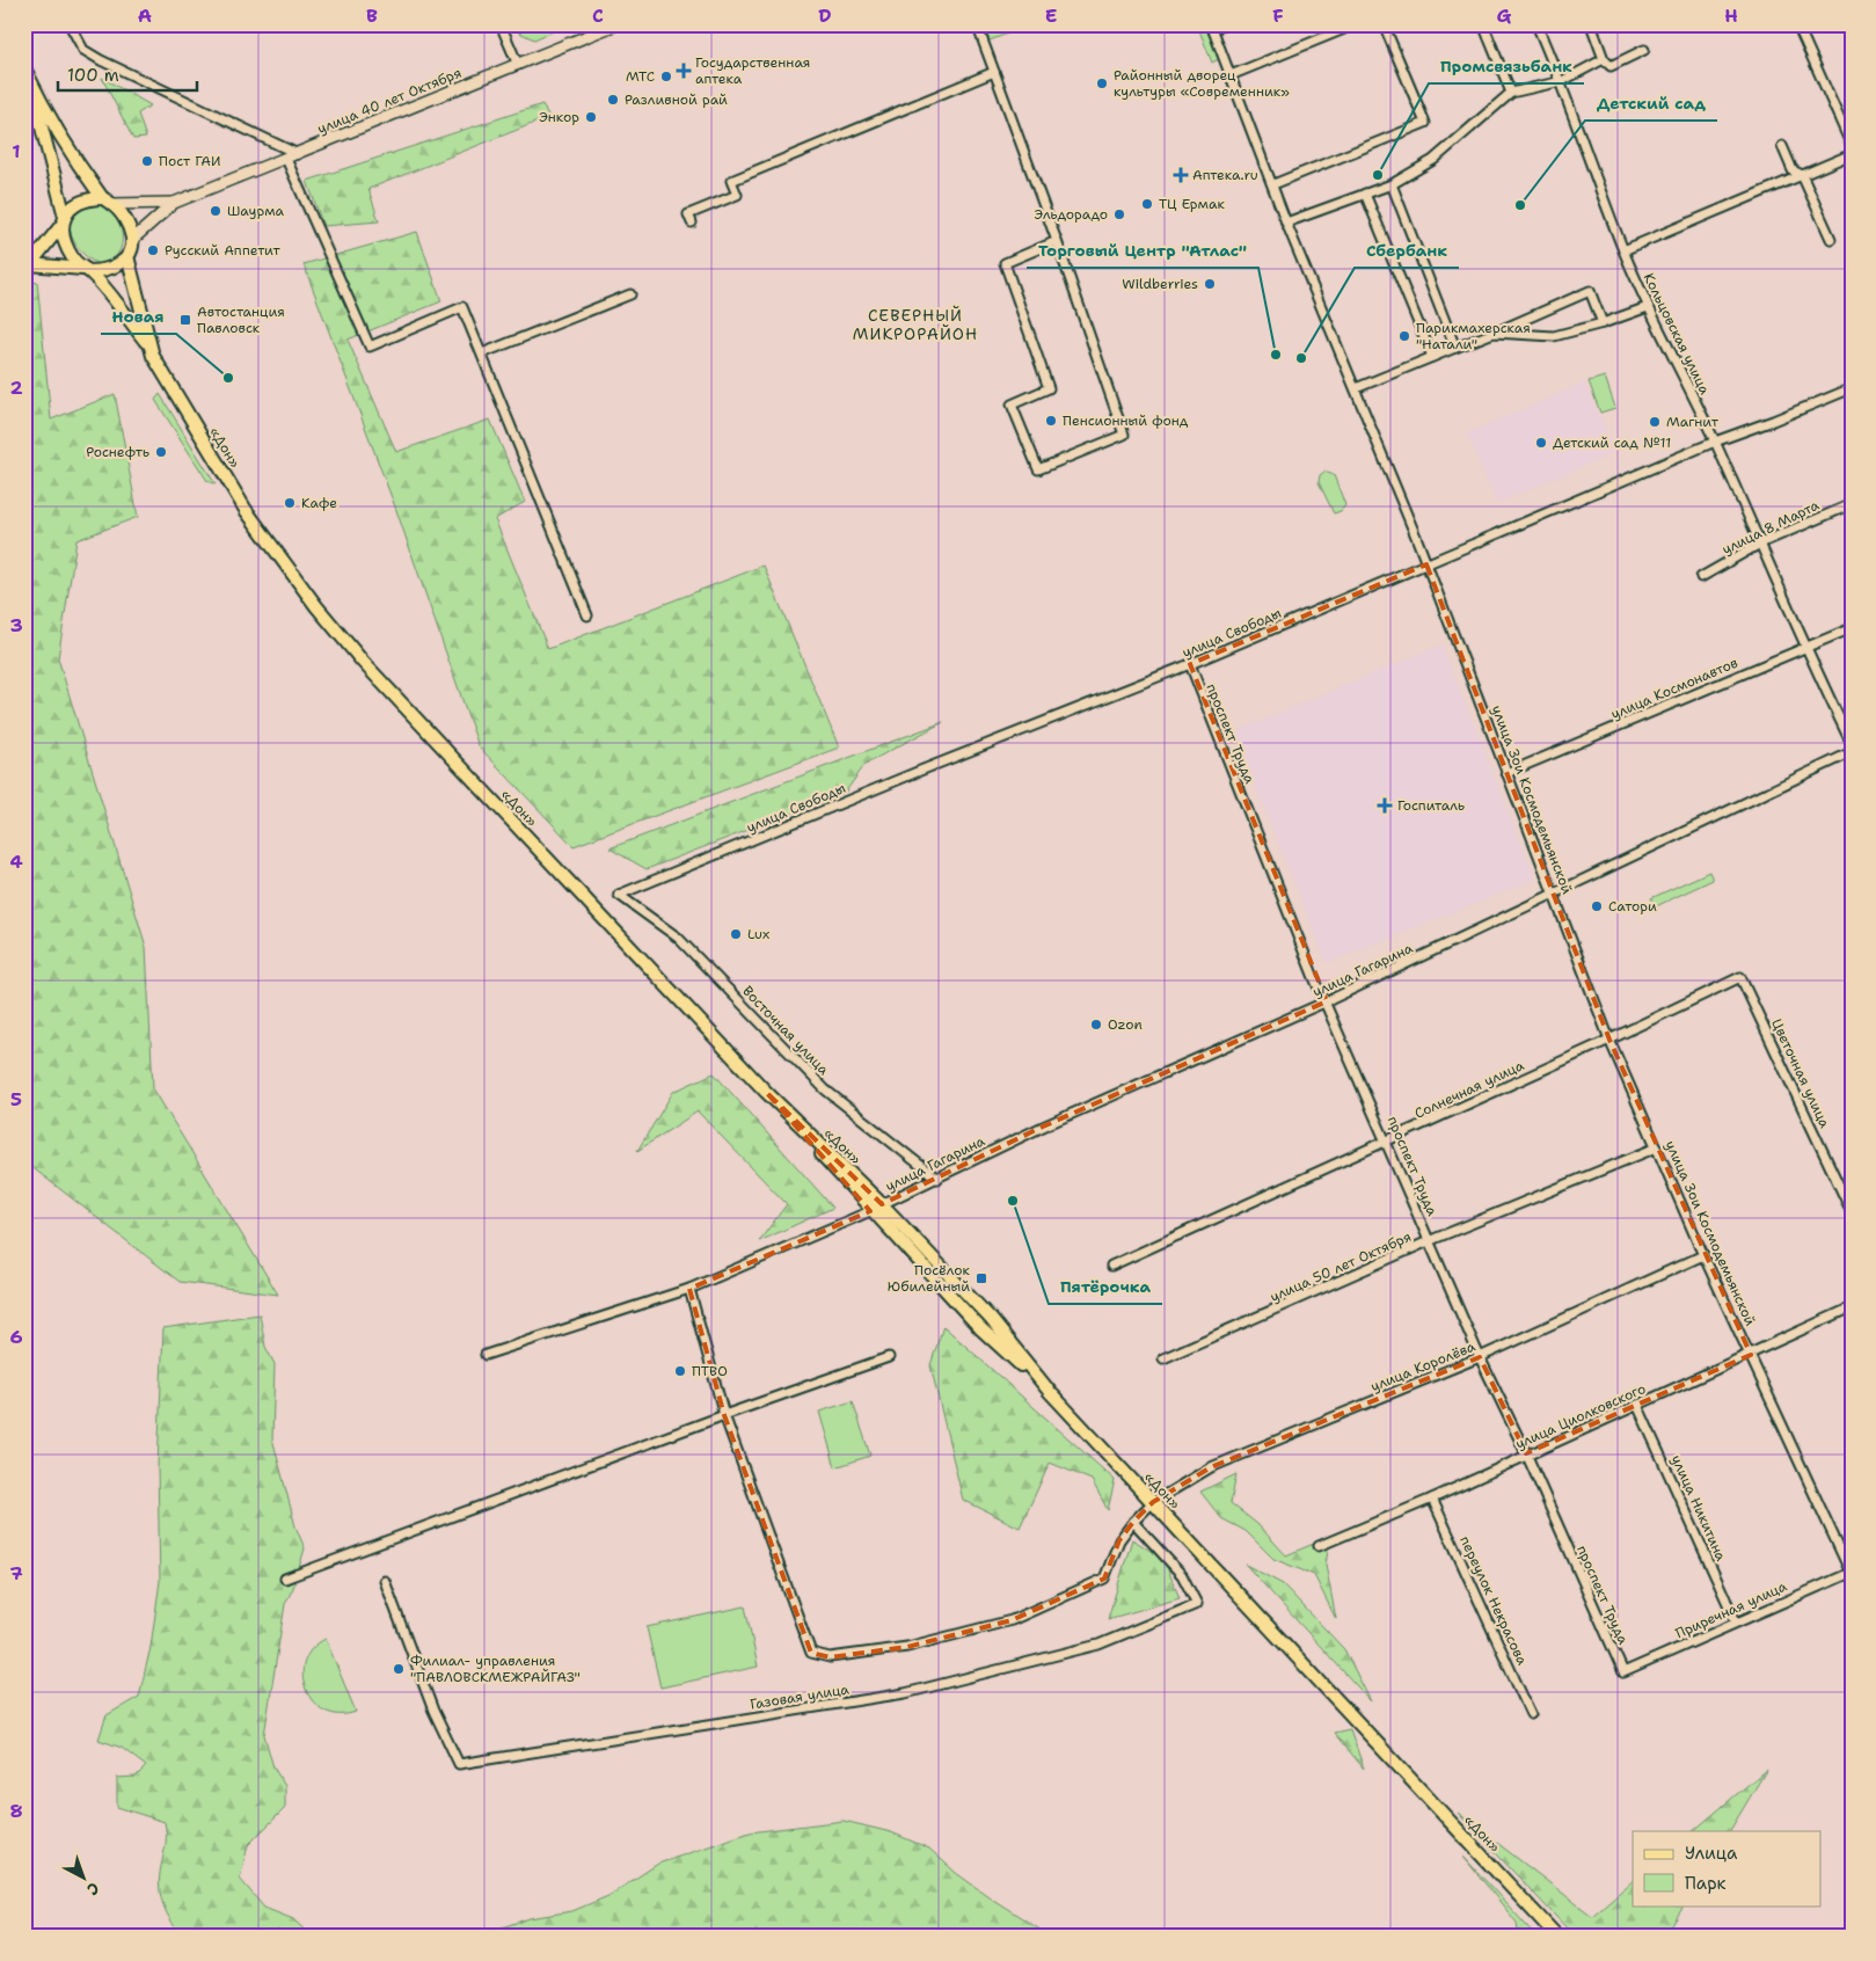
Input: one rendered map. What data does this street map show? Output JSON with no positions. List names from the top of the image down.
{
  "streets": {
    "main road": ["«Дон»"],
    "street": [
      "улица 40 лет Октября",
      "Кольцовская улица",
      "улица 8 Марта",
      "улица Свободы",
      "улица Космонавтов",
      "проспект Труда",
      "улица Зои Космодемьянской",
      "улица Гагарина",
      "Восточная улица",
      "Цветочная улица",
      "Солнечная улица",
      "улица 50 лет Октября",
      "улица Королёва",
      "улица Циолковского",
      "улица Никитина",
      "переулок Некрасова",
      "Приречная улица",
      "Газовая улица"
    ]
  },
  "crossings": [
    ["улица 40 лет Октября", "«Дон»"],
    ["Кольцовская улица", "улица 8 Марта"],
    ["Кольцовская улица", "улица Свободы"],
    ["Кольцовская улица", "улица Космонавтов"],
    ["«Дон»", "улица Гагарина"],
    ["«Дон»", "улица Королёва"],
    ["улица Свободы", "проспект Труда"],
    ["улица Свободы", "улица Зои Космодемьянской"],
    ["улица Свободы", "Восточная улица"],
    ["улица Космонавтов", "улица Зои Космодемьянской"],
    ["проспект Труда", "улица Гагарина"],
    ["проспект Труда", "Солнечная улица"],
    ["проспект Труда", "улица 50 лет Октября"],
    ["проспект Труда", "улица Королёва"],
    ["проспект Труда", "улица Циолковского"],
    ["проспект Труда", "Приречная улица"],
    ["улица Зои Космодемьянской", "улица Гагарина"],
    ["улица Зои Космодемьянской", "Солнечная улица"],
    ["улица Зои Космодемьянской", "улица 50 лет Октября"],
    ["улица Зои Космодемьянской", "улица Королёва"],
    ["улица Зои Космодемьянской", "улица Циолковского"],
    ["улица Зои Космодемьянской", "Приречная улица"],
    ["улица Гагарина", "Восточная улица"],
    ["Цветочная улица", "Солнечная улица"],
    ["улица Циолковского", "улица Никитина"],
    ["улица Циолковского", "переулок Некрасова"],
    ["улица Никитина", "Приречная улица"]
  ],
  "districts": ["СЕВЕРНЫЙ МИКРОРАЙОН"],
  "places": {
    "health": ["Государственная аптека", "Аптека.ru", "Госпиталь"],
    "other": [
      "МТС",
      "Районный дворец культуры «Современник»",
      "Разливной рай",
      "Энкор",
      "Пост ГАИ",
      "Промсвязьбанк",
      "ТЦ Ермак",
      "Детский сад",
      "Шаурма",
      "Эльдорадо",
      "Русский Аппетит",
      "Wildberries",
      "Парикмахерская \"Натали\"",
      "Торговый Центр \"Атлас\"",
      "Сбербанк",
      "Новая",
      "Пенсионный фонд",
      "Магнит",
      "Детский сад №11",
      "Роснефть",
      "Кафе",
      "Сатори",
      "Lux",
      "Ozon",
      "Пятёрочка",
      "ПТВО",
      "Филиал- управления \"ПАВЛОВСКМЕЖРАЙГАЗ\""
    ],
    "transit": ["Автостанция Павловск", "Посёлок Юбилейный"]
  },
  "legend": ["Улица", "Парк"],
  "scale_bar": "100 m",
  "north": "bottom right",
  "grid": {
    "columns": [
      "A",
      "B",
      "C",
      "D",
      "E",
      "F",
      "G",
      "H"
    ],
    "rows": [
      "1",
      "2",
      "3",
      "4",
      "5",
      "6",
      "7",
      "8"
    ]
  }
}
